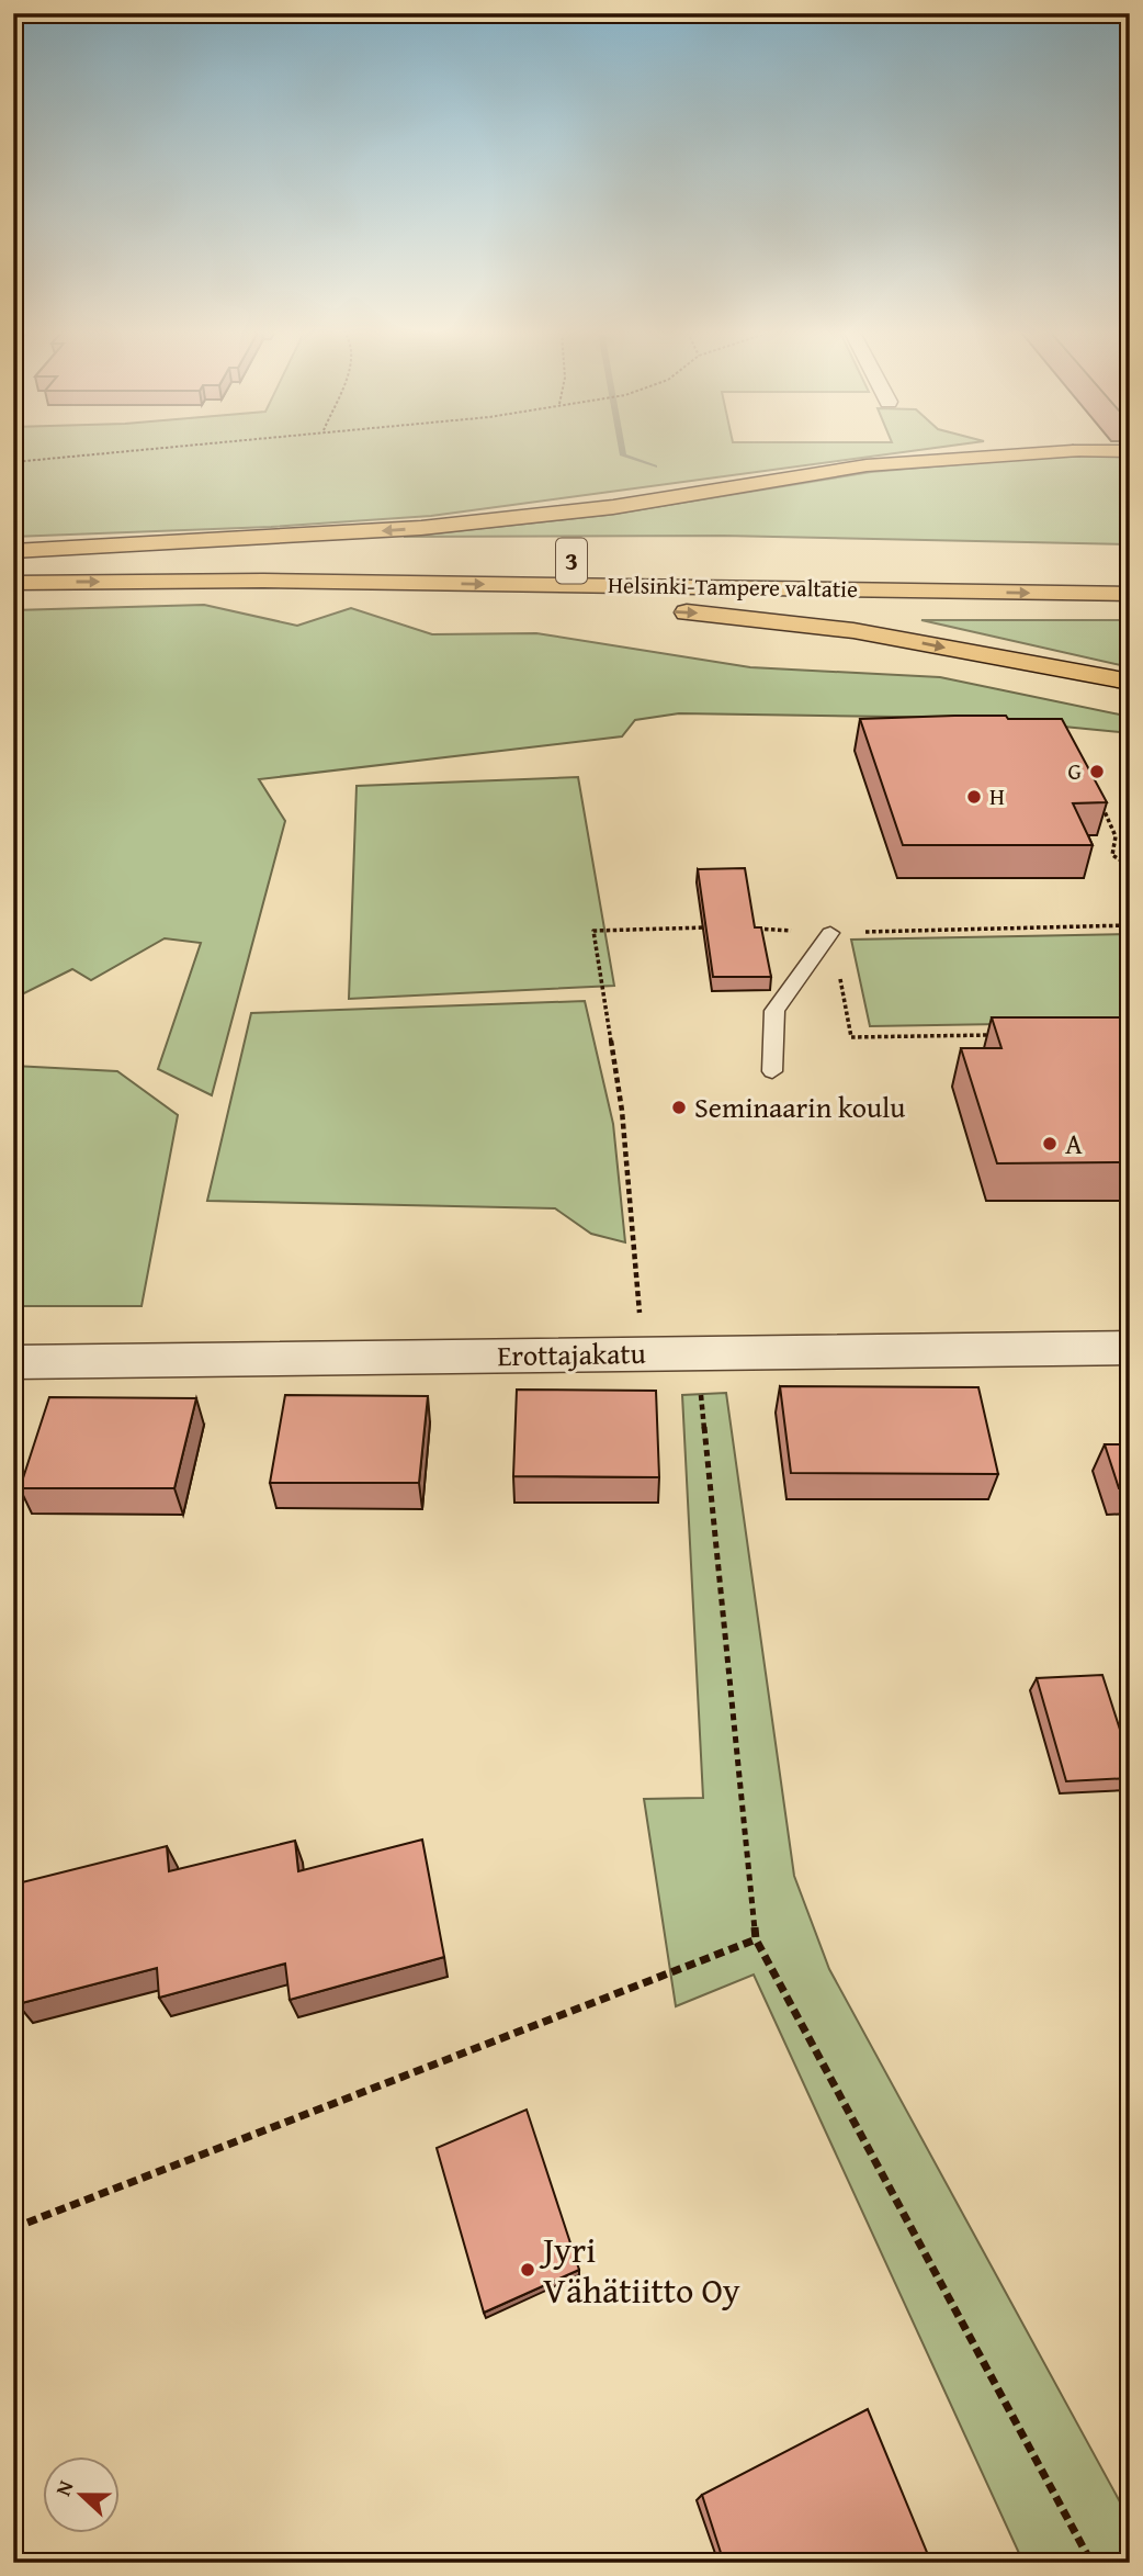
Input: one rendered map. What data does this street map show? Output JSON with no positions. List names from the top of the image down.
{
  "streets": {
    "main road": ["3", "Helsinki-Tampere valtatie"],
    "street": ["Erottajakatu"]
  },
  "places": [
    "G",
    "H",
    "Seminaarin koulu",
    "A",
    "Jyri Vähätiitto Oy"
  ],
  "north": "left"
}
